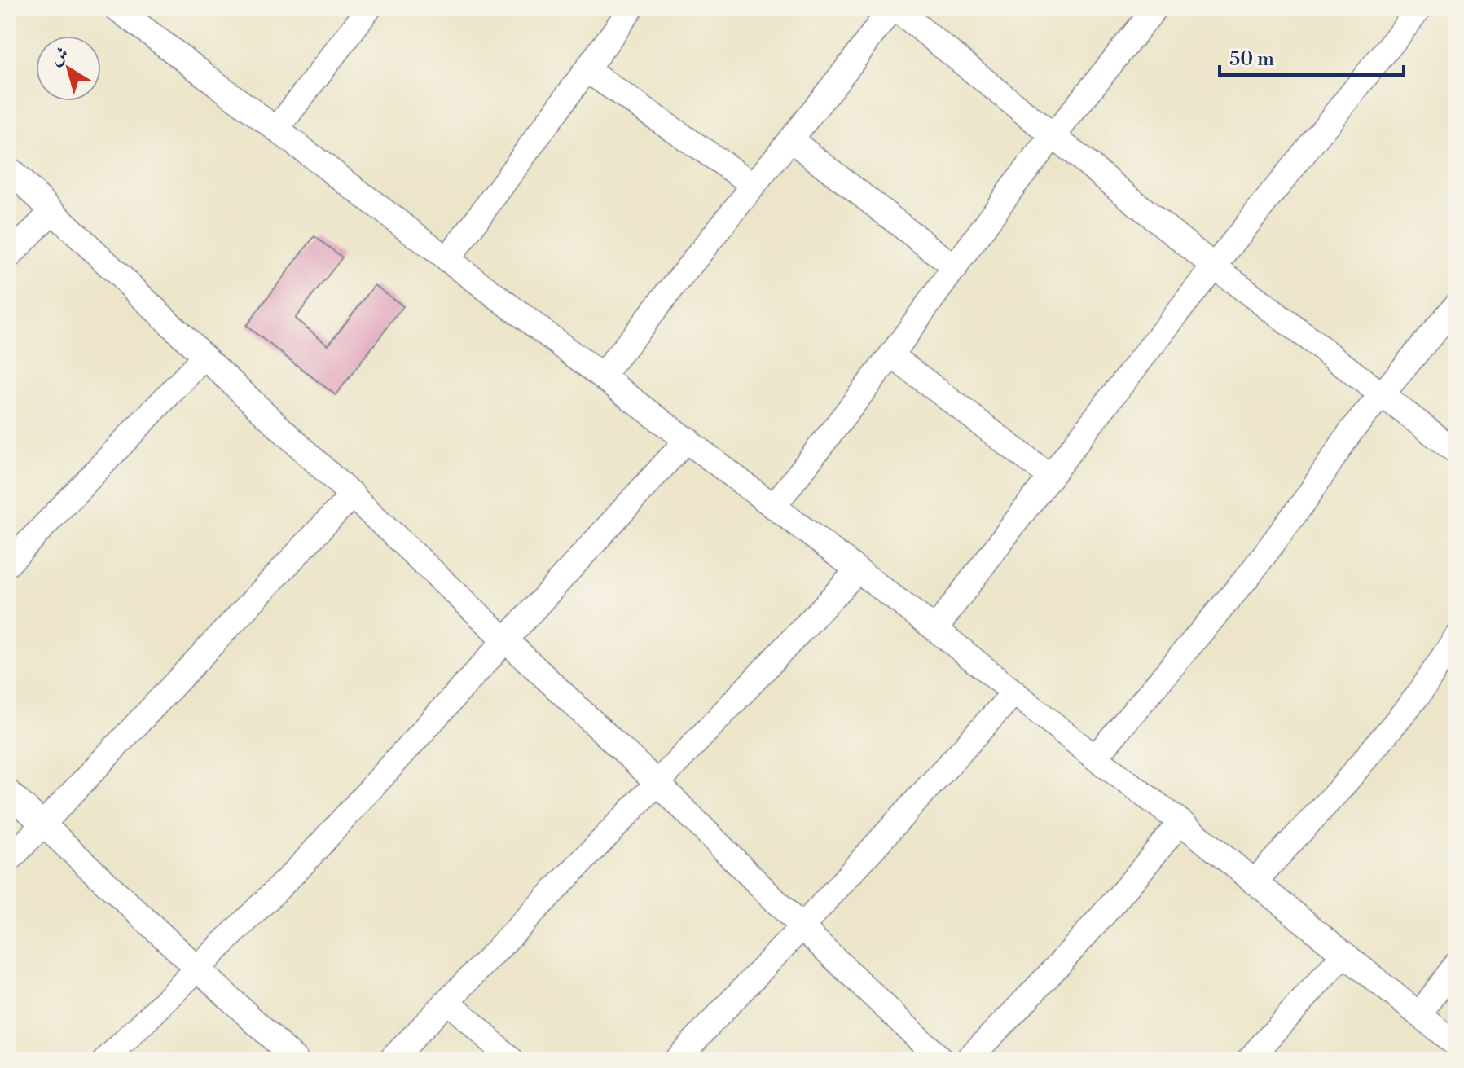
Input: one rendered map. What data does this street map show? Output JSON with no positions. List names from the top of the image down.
{
  "scale_bar": "50 m",
  "north": "top left"
}
